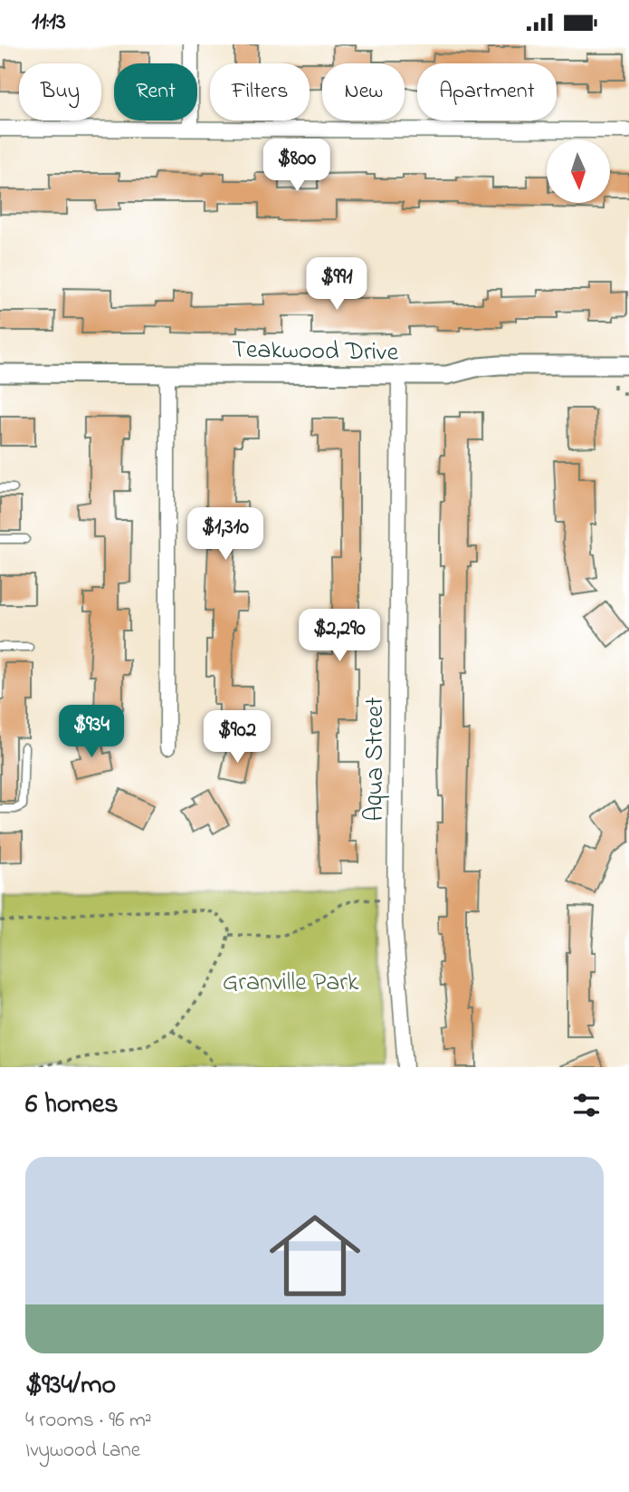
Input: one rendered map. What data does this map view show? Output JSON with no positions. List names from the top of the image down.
{
  "streets": {
    "street": ["Teakwood Drive", "Aqua Street"]
  },
  "crossings": [
    ["Teakwood Drive", "Aqua Street"]
  ],
  "parks": ["Granville Park"],
  "north": "bottom",
  "page": {
    "status": "11:13",
    "chip": [
      "Buy",
      "Rent",
      "Filters",
      "New",
      "Apartment"
    ],
    "price": [
      "$800",
      "$991",
      "$1,310",
      "$2,290",
      "$934",
      "$902"
    ],
    "heading": "6 homes",
    "list": [
      {
        "name": "$934/mo",
        "note": "4 rooms · 96 m² · Ivywood Lane"
      }
    ]
  }
}
